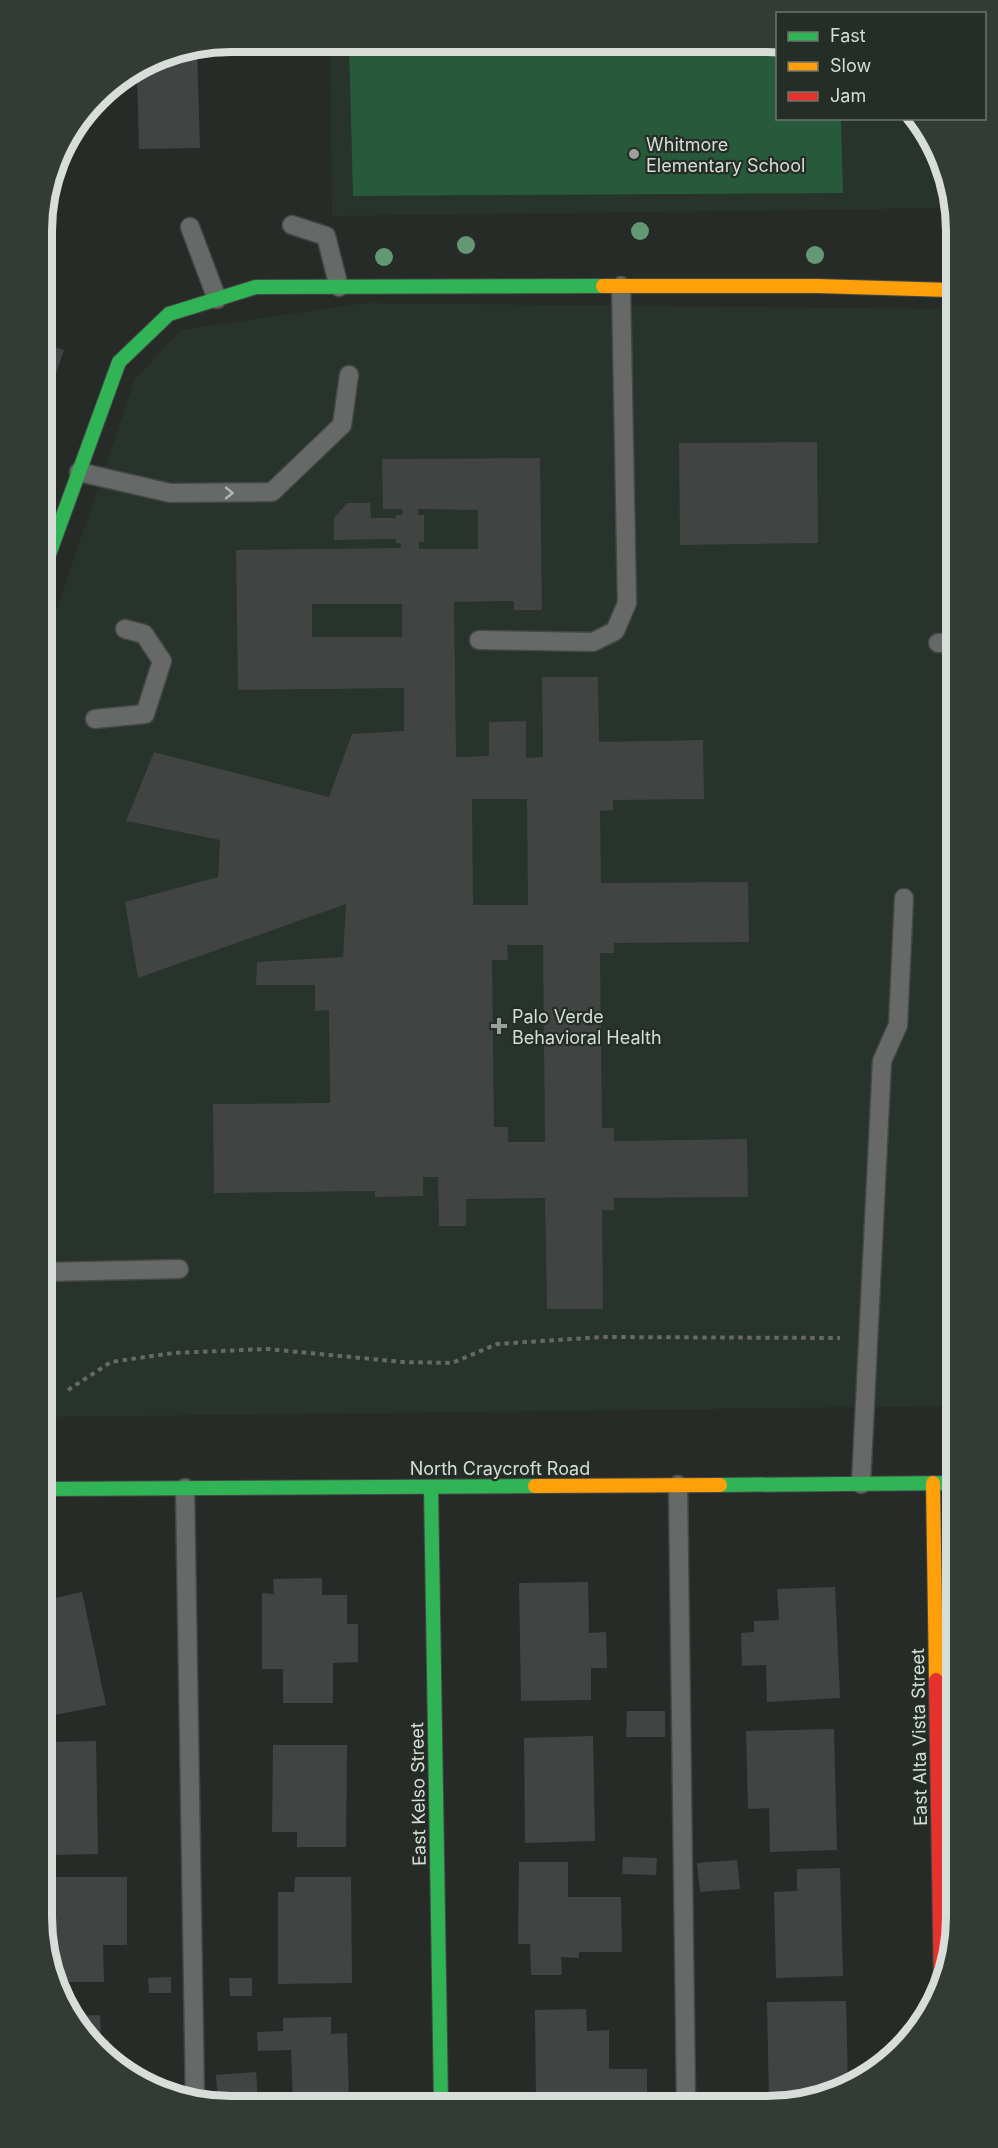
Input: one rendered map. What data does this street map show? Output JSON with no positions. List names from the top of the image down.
{
  "streets": {
    "street": ["North Craycroft Road", "East Alta Vista Street", "East Kelso Street"]
  },
  "crossings": [
    ["North Craycroft Road", "East Alta Vista Street"],
    ["North Craycroft Road", "East Kelso Street"]
  ],
  "places": {
    "other": ["Whitmore Elementary School"],
    "health": ["Palo Verde Behavioral Health"]
  },
  "legend": ["Fast", "Slow", "Jam"]
}
